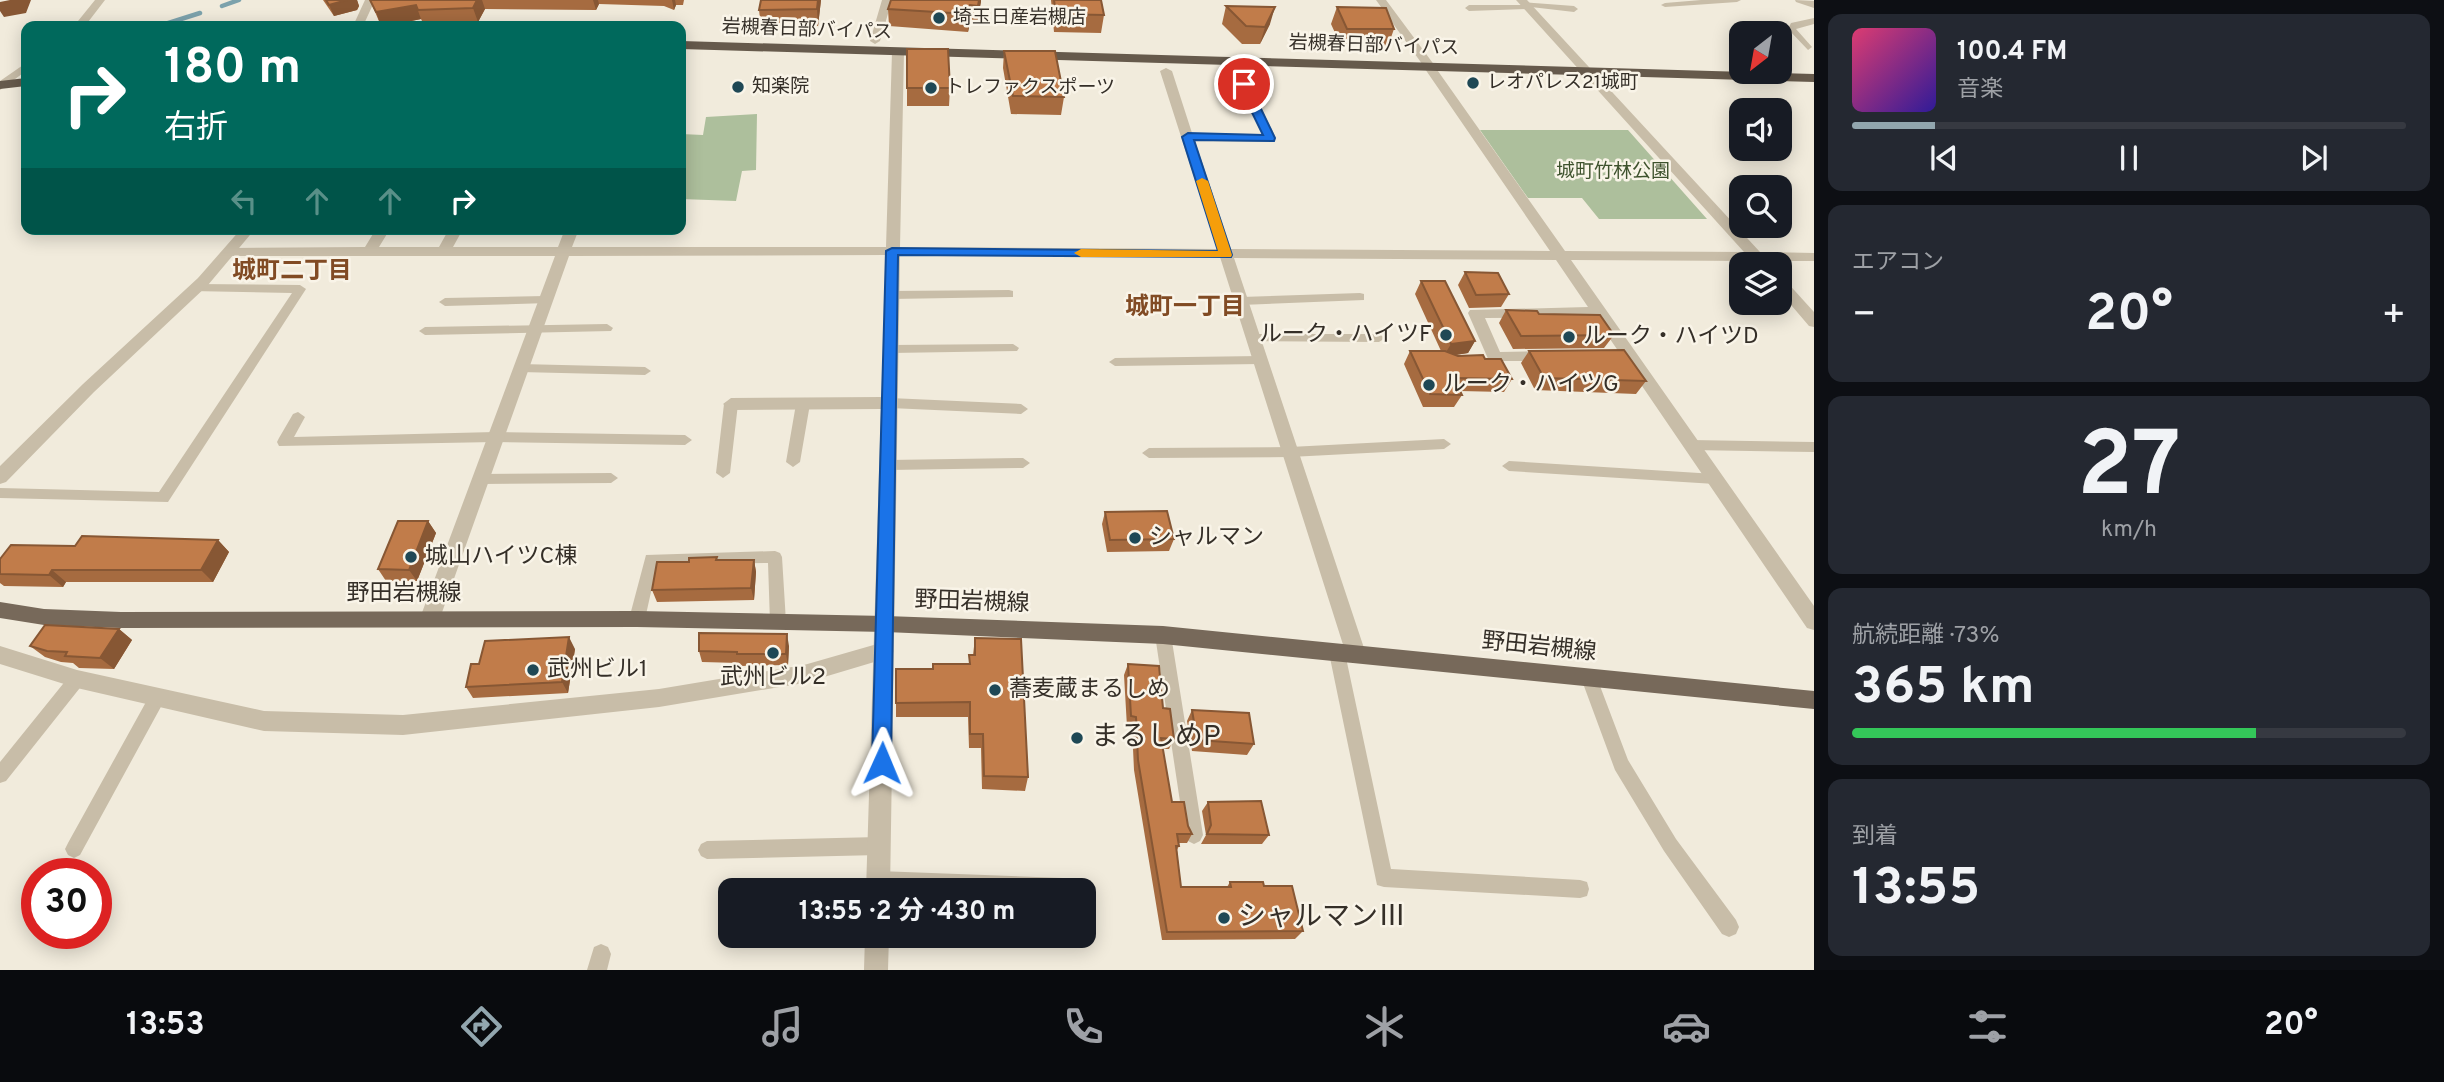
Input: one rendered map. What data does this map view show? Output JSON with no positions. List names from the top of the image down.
{
  "streets": {
    "highway": ["岩槻春日部バイパス"],
    "main road": ["野田岩槻線"]
  },
  "districts": ["城町二丁目", "城町一丁目"],
  "parks": ["城町竹林公園"],
  "places": [
    "埼玉日産岩槻店",
    "レオパレス21城町",
    "知楽院",
    "トレファクスポーツ",
    "ルーク・ハイツF",
    "ルーク・ハイツD",
    "ルーク・ハイツG",
    "シャルマン",
    "城山ハイツC棟",
    "武州ビル2",
    "武州ビル1",
    "蕎麦蔵まるしめ",
    "まるしめP",
    "シャルマンⅢ"
  ],
  "north": "bottom left",
  "page": {
    "turn": ["180 m", "右折"],
    "song": ["100.4 FM", "音楽"],
    "tile": [
      "エアコン",
      ["27", "km/h"],
      ["航続距離 · 73%", "365 km"],
      ["到着", "13:55"]
    ],
    "heat": ["−", "20°", "+"],
    "limit": "30",
    "trip": "13:55 · 2 分 · 430 m",
    "tabs": ["13:53", "20°"]
  }
}
